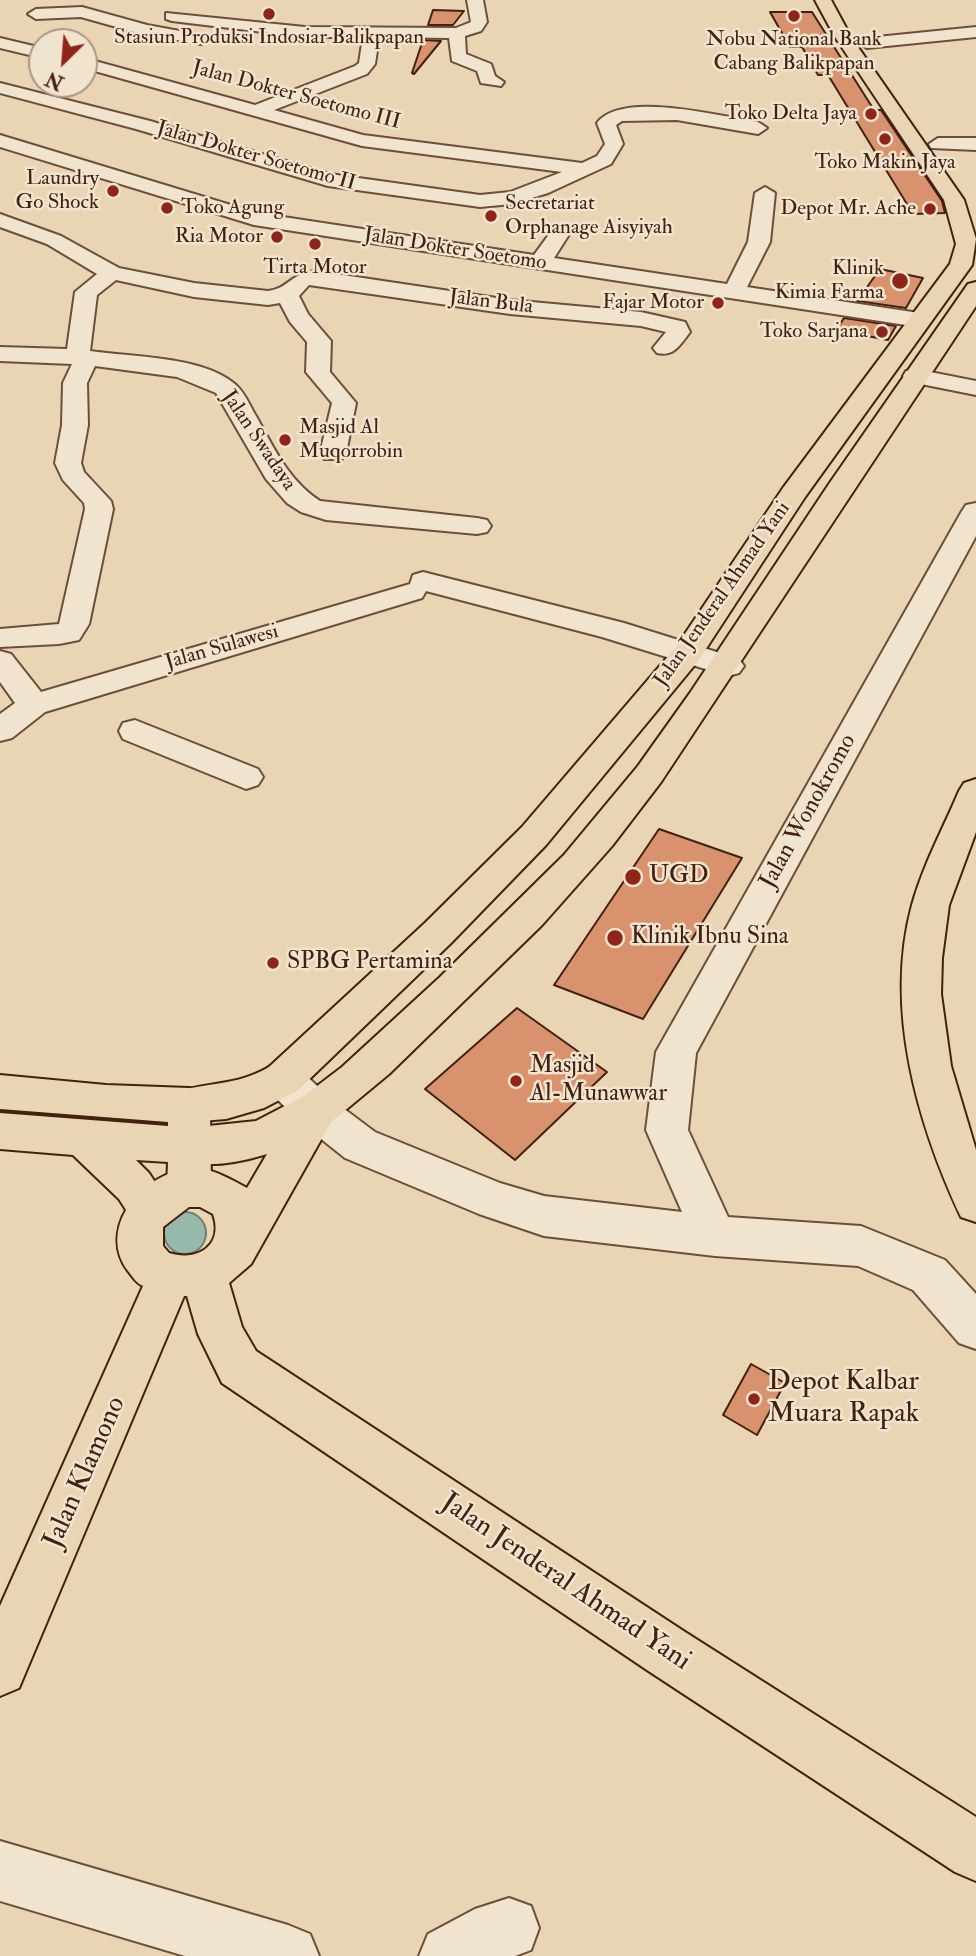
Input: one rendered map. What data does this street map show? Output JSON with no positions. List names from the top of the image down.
{
  "streets": {
    "main road": ["Jalan Jenderal Ahmad Yani", "Jalan Klamono"],
    "street": [
      "Jalan Dokter Soetomo III",
      "Jalan Dokter Soetomo II",
      "Jalan Dokter Soetomo",
      "Jalan Bula",
      "Jalan Swadaya",
      "Jalan Sulawesi",
      "Jalan Wonokromo"
    ]
  },
  "crossings": [
    ["Jalan Dokter Soetomo III", "Jalan Dokter Soetomo II"],
    ["Jalan Dokter Soetomo", "Jalan Jenderal Ahmad Yani"],
    ["Jalan Jenderal Ahmad Yani", "Jalan Sulawesi"],
    ["Jalan Jenderal Ahmad Yani", "Jalan Klamono"]
  ],
  "places": [
    "Stasiun Produksi Indosiar Balikpapan",
    "Nobu National Bank Cabang Balikpapan",
    "Toko Delta Jaya",
    "Toko Makin Jaya",
    "Laundry Go Shock",
    "Toko Agung",
    "Depot Mr. Ache",
    "Secretariat Orphanage Aisyiyah",
    "Ria Motor",
    "Tirta Motor",
    "Klinik Kimia Farma",
    "Fajar Motor",
    "Toko Sarjana",
    "Masjid Al Muqorrobin",
    "UGD",
    "Klinik Ibnu Sina",
    "SPBG Pertamina",
    "Masjid Al-Munawwar",
    "Depot Kalbar Muara Rapak"
  ],
  "north": "bottom left"
}
